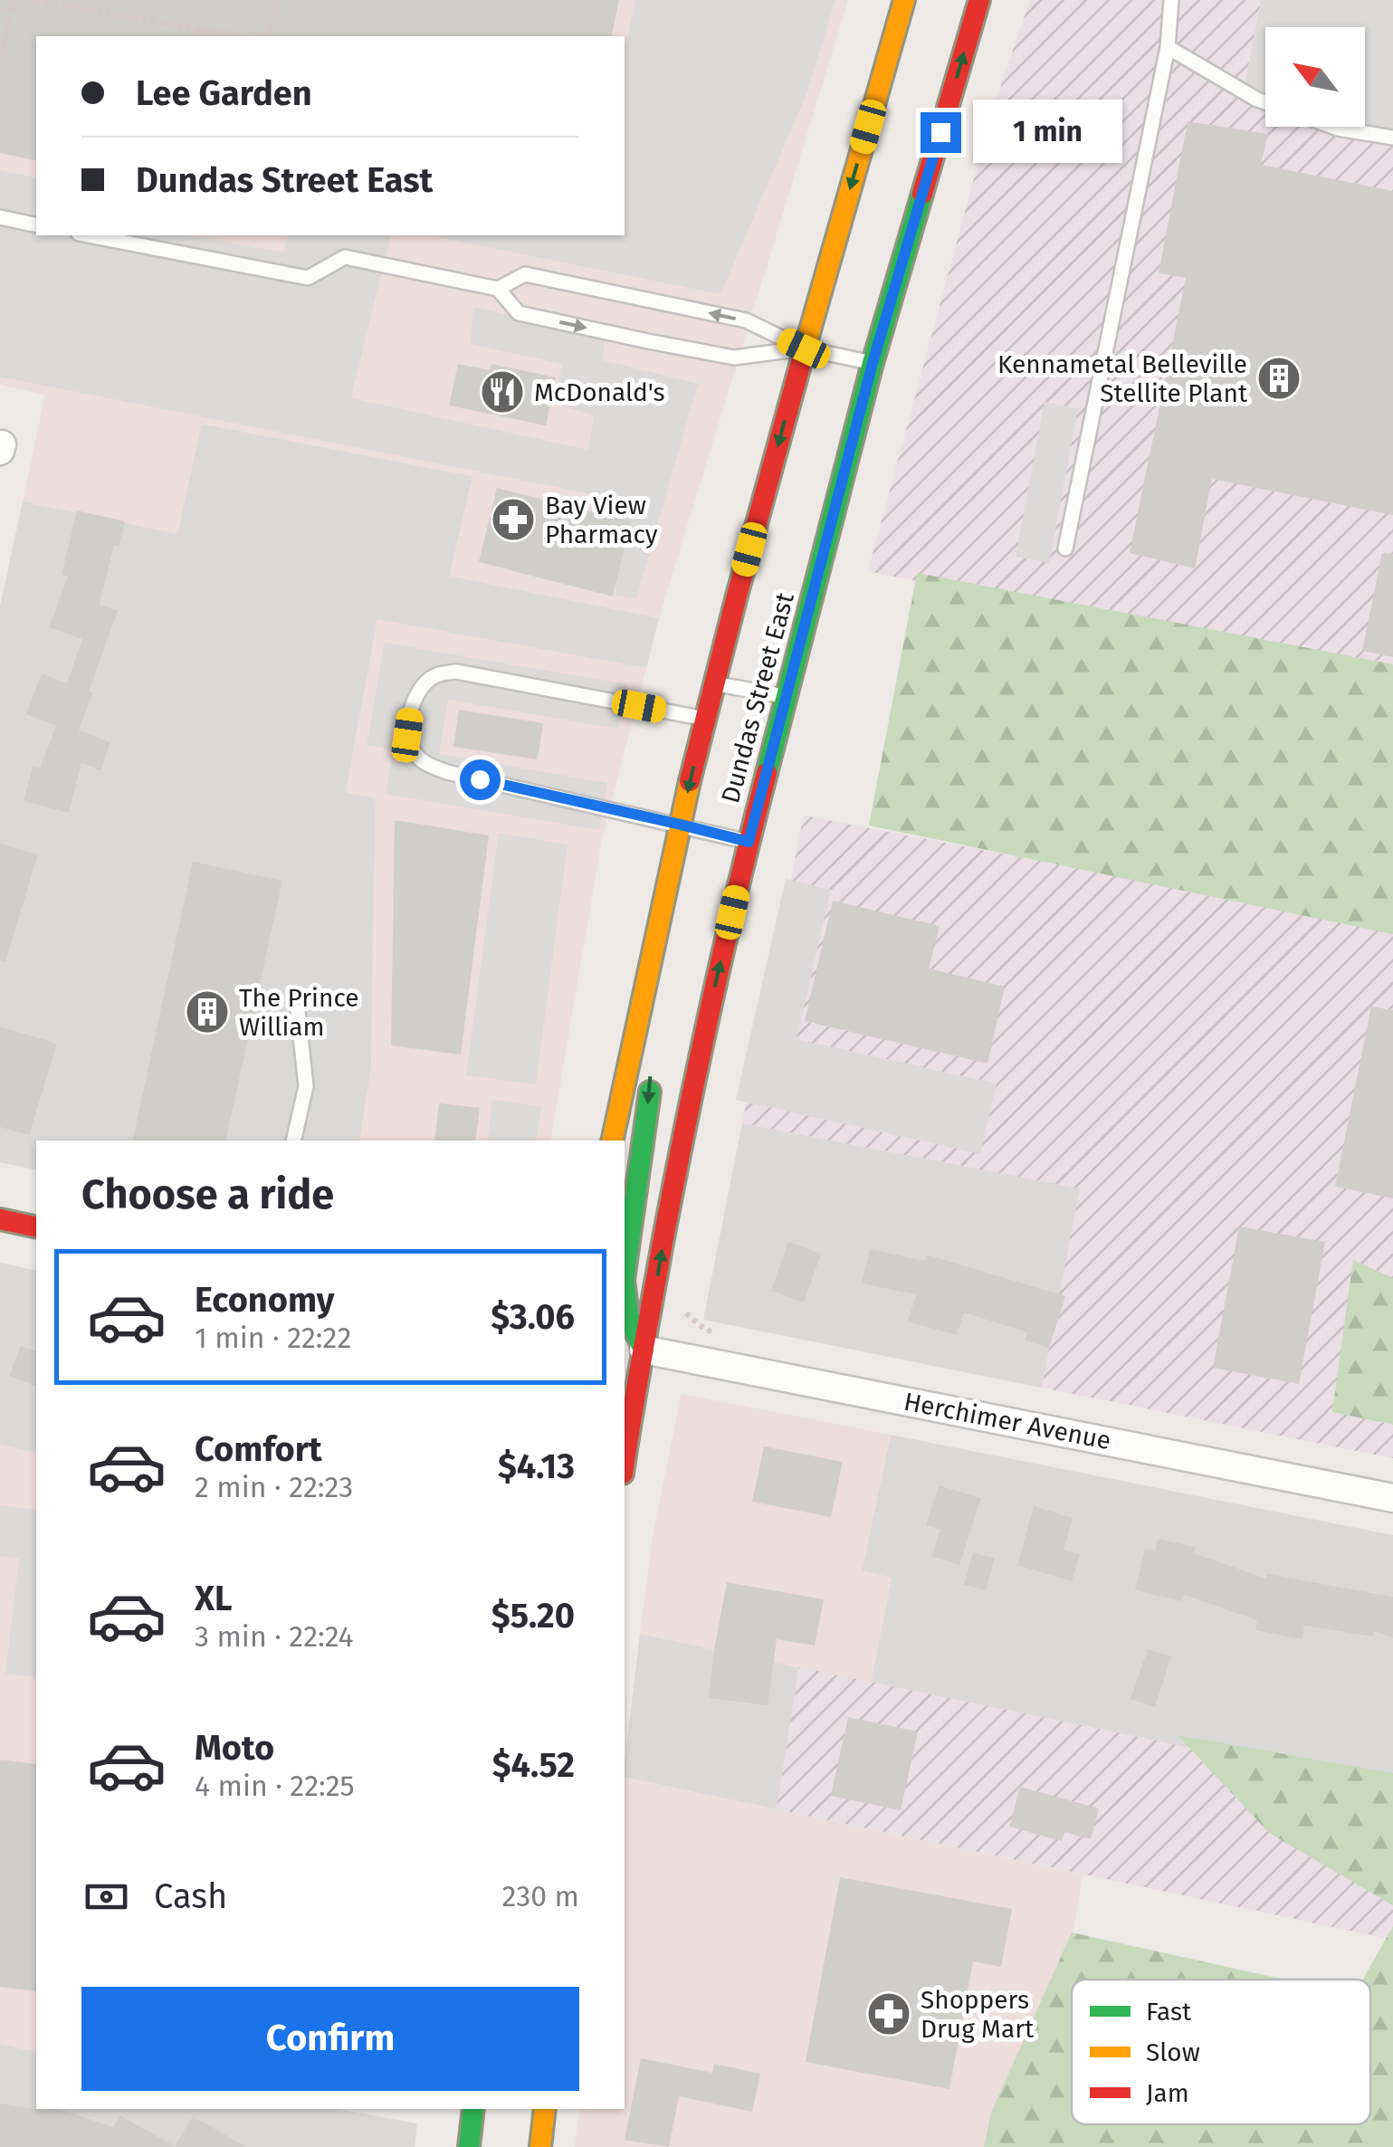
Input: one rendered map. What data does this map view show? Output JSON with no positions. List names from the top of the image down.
{
  "streets": {
    "main road": ["Dundas Street East"],
    "street": ["Herchimer Avenue"]
  },
  "crossings": [
    ["Dundas Street East", "Herchimer Avenue"]
  ],
  "places": {
    "building": ["Kennametal Belleville Stellite Plant", "The Prince William"],
    "restaurant": ["McDonald's"],
    "pharmacy": ["Bay View Pharmacy", "Shoppers Drug Mart"]
  },
  "legend": ["Fast", "Slow", "Jam"],
  "north": "top left",
  "page": {
    "banner": ["Lee Garden", "Dundas Street East"],
    "bubble": "1 min",
    "heading": "Choose a ride",
    "list": [
      {
        "name": "Economy",
        "note": "1 min · 22:22",
        "value": "$3.06"
      },
      {
        "name": "Comfort",
        "note": "2 min · 22:23",
        "value": "$4.13"
      },
      {
        "name": "XL",
        "note": "3 min · 22:24",
        "value": "$5.20"
      },
      {
        "name": "Moto",
        "note": "4 min · 22:25",
        "value": "$4.52"
      }
    ],
    "pay": ["Cash", "230 m"],
    "buttons": "Confirm"
  }
}
